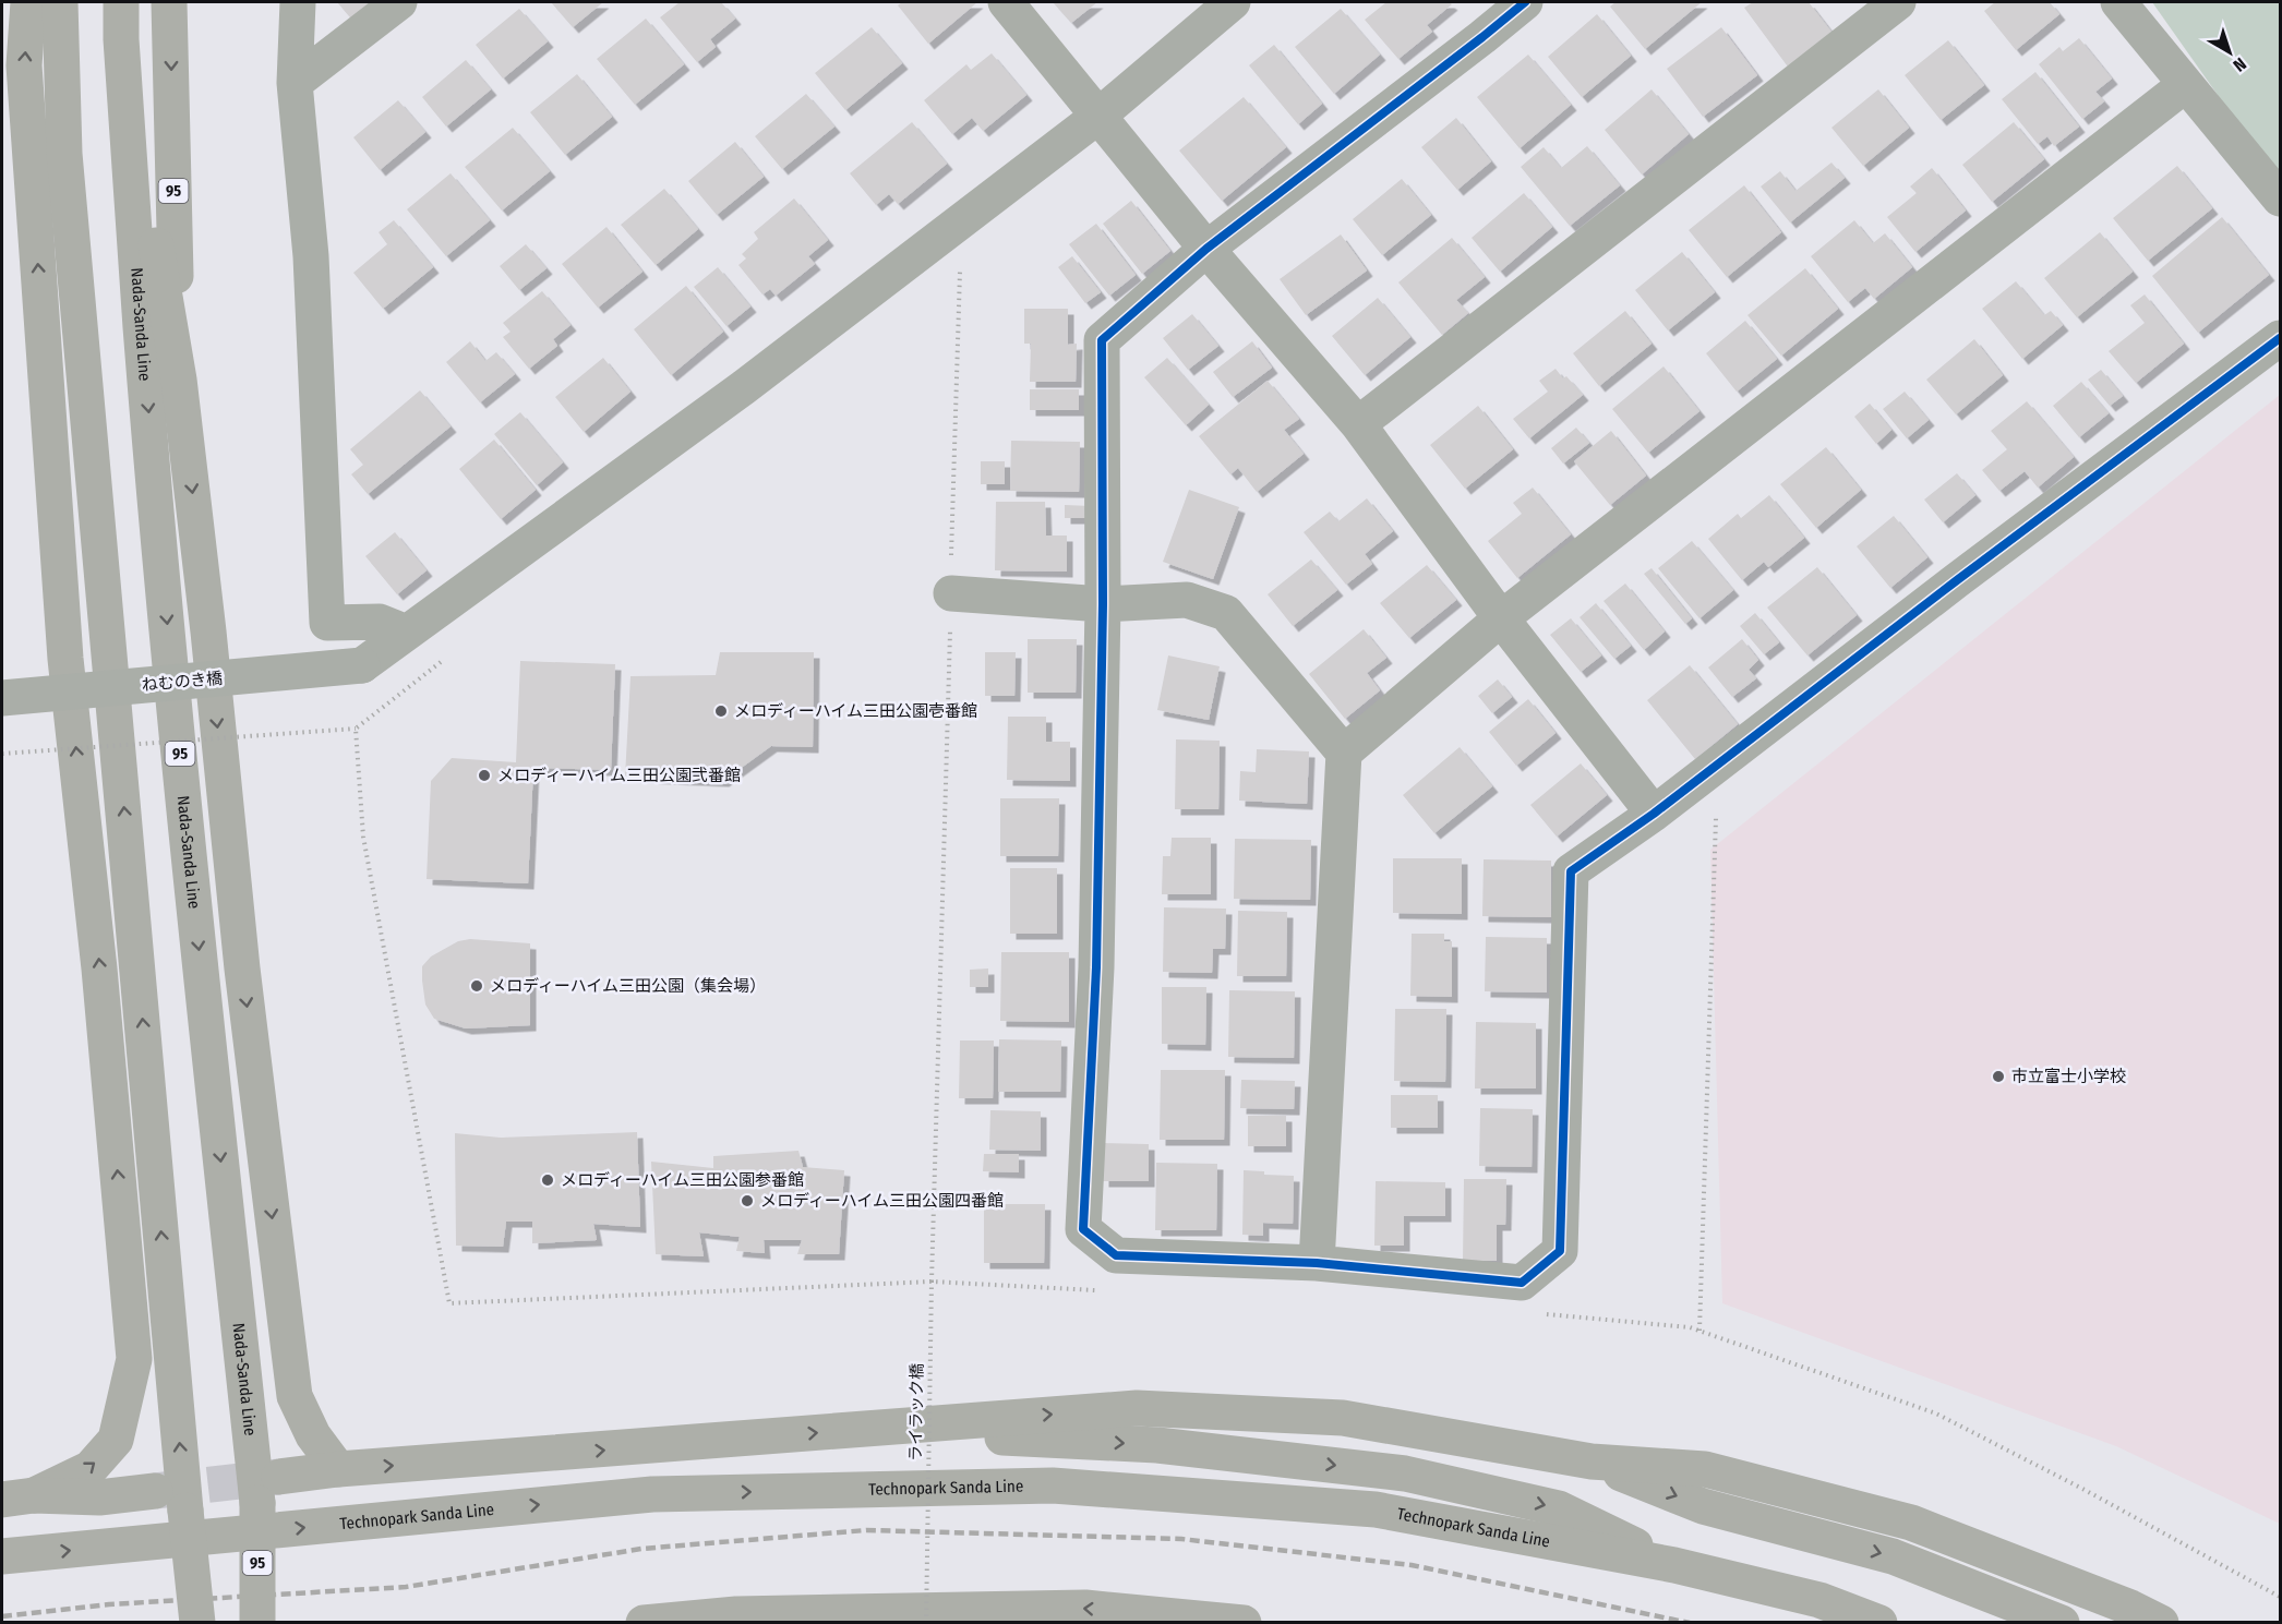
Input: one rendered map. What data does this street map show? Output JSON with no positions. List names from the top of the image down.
{
  "streets": {
    "main road": ["95", "Nada-Sanda Line", "Technopark Sanda Line"],
    "street": ["ねむのき橋"],
    "path": ["ライラック橋"]
  },
  "crossings": [
    ["95", "Nada-Sanda Line"]
  ],
  "places": [
    "メロディーハイム三田公園壱番館",
    "メロディーハイム三田公園弐番館",
    "メロディーハイム三田公園（集会場）",
    "市立富士小学校",
    "メロディーハイム三田公園参番館",
    "メロディーハイム三田公園四番館"
  ],
  "north": "bottom right"
}
